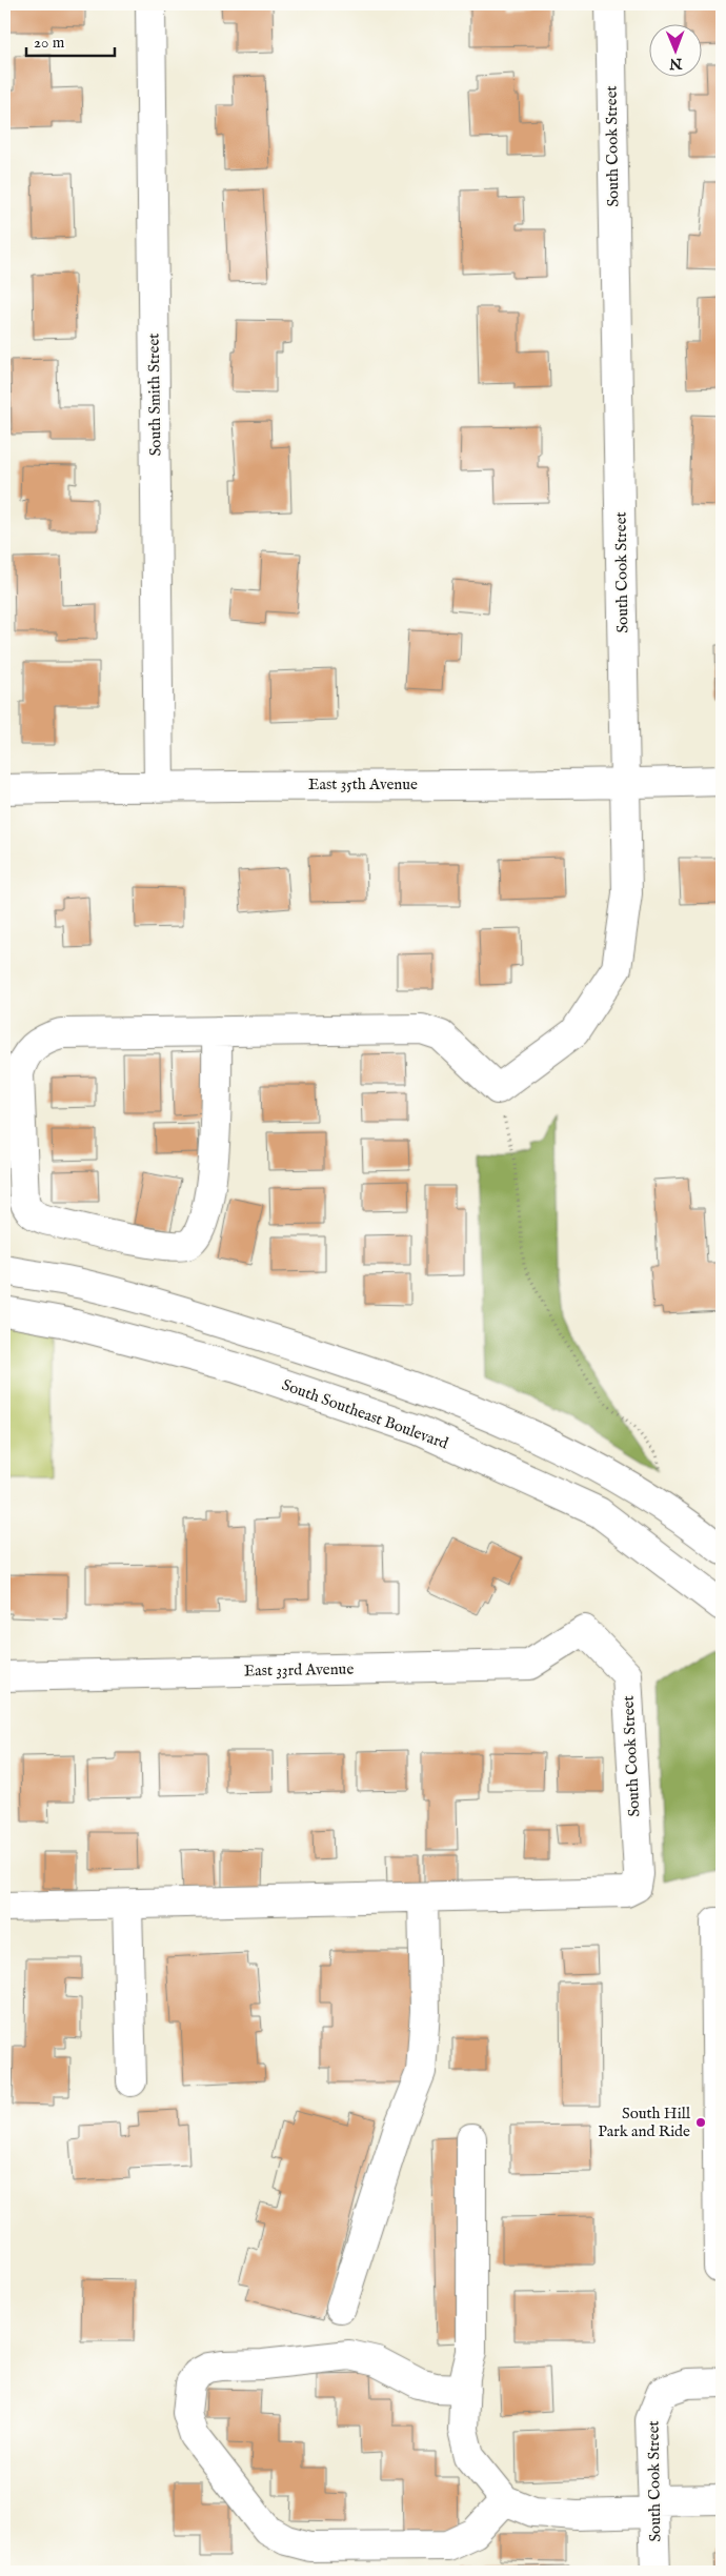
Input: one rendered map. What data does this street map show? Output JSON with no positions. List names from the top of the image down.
{
  "streets": {
    "street": [
      "South Cook Street",
      "South Smith Street",
      "East 35th Avenue",
      "South Southeast Boulevard",
      "East 33rd Avenue"
    ]
  },
  "crossings": [
    ["South Cook Street", "East 35th Avenue"],
    ["South Cook Street", "East 33rd Avenue"],
    ["South Smith Street", "East 35th Avenue"]
  ],
  "places": ["South Hill Park and Ride"],
  "scale_bar": "20 m",
  "north": "bottom"
}
